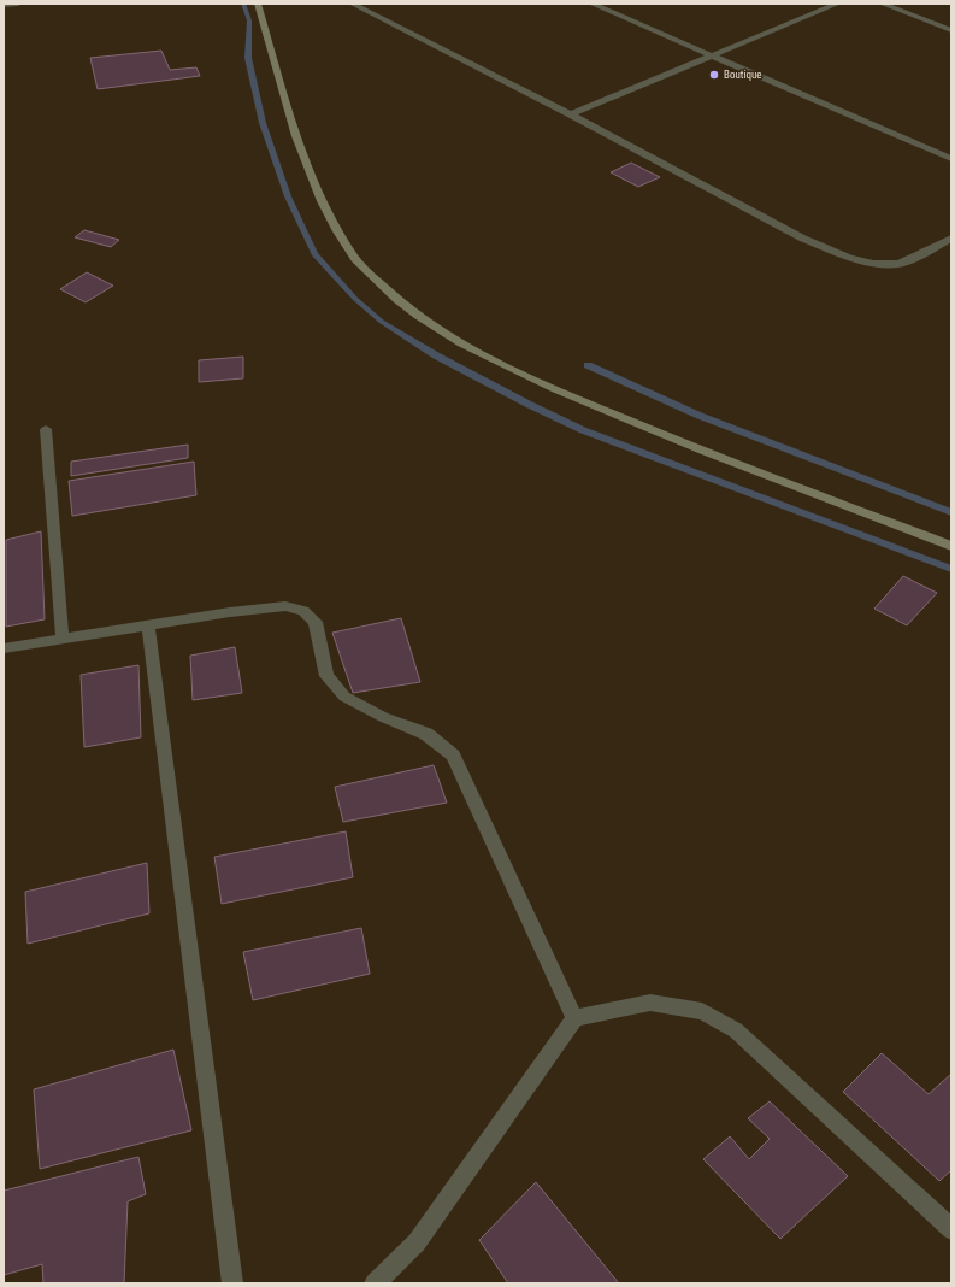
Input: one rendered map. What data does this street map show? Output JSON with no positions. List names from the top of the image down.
{
  "places": ["Boutique"]
}
